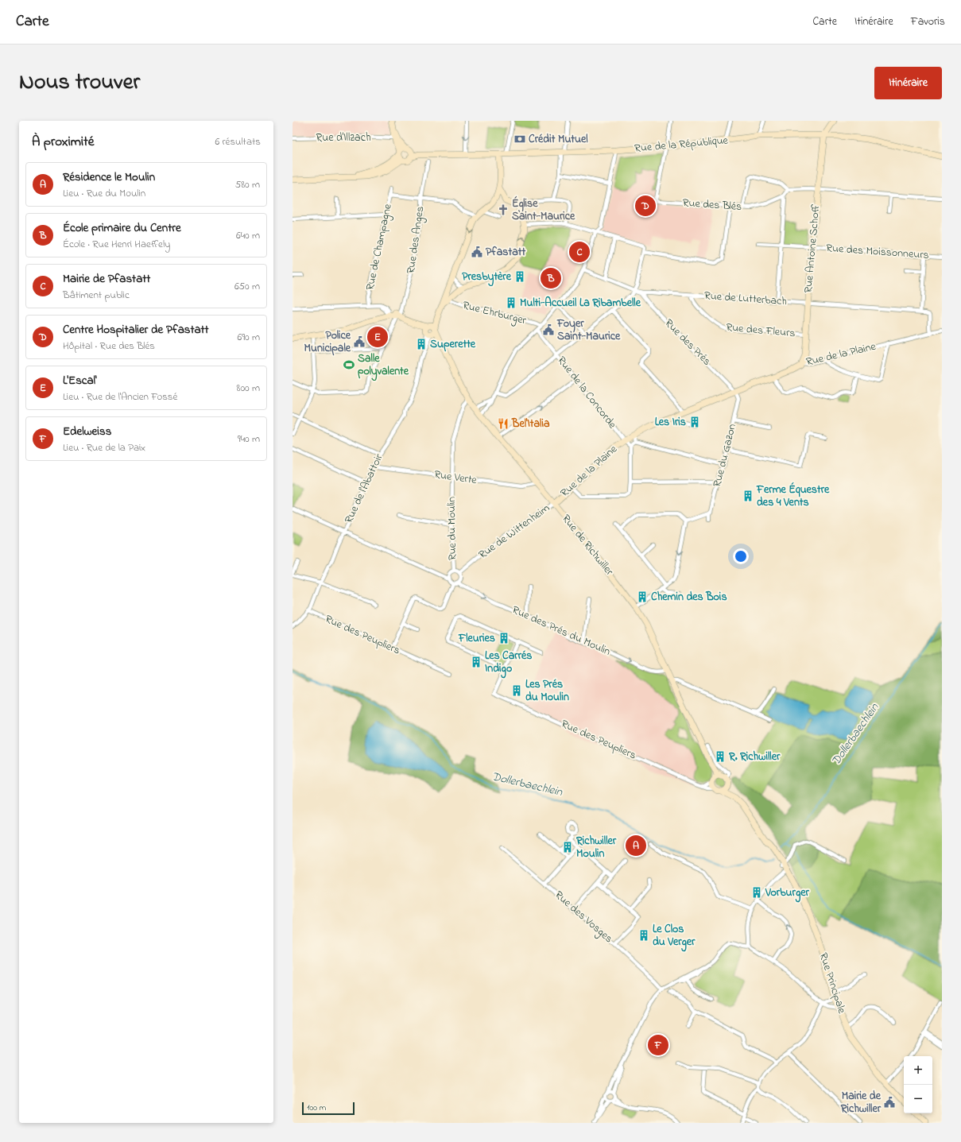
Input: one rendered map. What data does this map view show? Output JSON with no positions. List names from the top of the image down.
{
  "streets": {
    "main road": [
      "Rue de la République",
      "Rue Antoine Schoff",
      "Rue de la Plaine",
      "Rue de Richwiller",
      "Rue Principale"
    ],
    "street": [
      "Rue d'Illzach",
      "Rue des Blés",
      "Rue des Anges",
      "Rue de Champagne",
      "Rue des Moissonneurs",
      "Rue de Lutterbach",
      "Rue Ehrburger",
      "Rue des Fleurs",
      "Rue des Prés",
      "Rue de la Concorde",
      "Rue du Gazon",
      "Rue Verte",
      "Rue de l'Abattoir",
      "Rue du Moulin",
      "Rue de Wittenheim",
      "Rue des Prés du Moulin",
      "Rue des Peupliers",
      "Rue des Vosges"
    ]
  },
  "crossings": [
    ["Rue d'Illzach", "Rue de la République"],
    ["Rue de la République", "Rue des Blés"],
    ["Rue de la République", "Rue Antoine Schoff"],
    ["Rue Antoine Schoff", "Rue des Moissonneurs"],
    ["Rue Antoine Schoff", "Rue de Lutterbach"],
    ["Rue Antoine Schoff", "Rue des Fleurs"],
    ["Rue Antoine Schoff", "Rue de la Plaine"],
    ["Rue de Lutterbach", "Rue des Fleurs"],
    ["Rue de Lutterbach", "Rue des Prés"],
    ["Rue des Prés", "Rue de la Plaine"],
    ["Rue des Prés", "Rue du Gazon"],
    ["Rue de la Plaine", "Rue de la Concorde"],
    ["Rue de la Plaine", "Rue du Gazon"],
    ["Rue de la Plaine", "Rue de Wittenheim"],
    ["Rue de la Plaine", "Rue de Richwiller"],
    ["Rue Verte", "Rue de l'Abattoir"],
    ["Rue Verte", "Rue du Moulin"],
    ["Rue Verte", "Rue de Richwiller"],
    ["Rue de l'Abattoir", "Rue de Richwiller"],
    ["Rue de l'Abattoir", "Rue des Peupliers"],
    ["Rue du Moulin", "Rue de Wittenheim"],
    ["Rue du Moulin", "Rue de Richwiller"],
    ["Rue du Moulin", "Rue des Prés du Moulin"],
    ["Rue de Wittenheim", "Rue de Richwiller"],
    ["Rue de Wittenheim", "Rue des Prés du Moulin"],
    ["Rue de Richwiller", "Rue des Prés du Moulin"],
    ["Rue de Richwiller", "Rue des Peupliers"],
    ["Rue de Richwiller", "Rue Principale"]
  ],
  "one_way": ["Rue des Prés du Moulin"],
  "water": ["Dollerbaechlein"],
  "places": {
    "bank": ["Crédit Mutuel"],
    "church": ["Église Saint-Maurice"],
    "public building": [
      "Pfastatt",
      "Foyer Saint-Maurice",
      "Police Municipale",
      "Mairie de Richwiller"
    ],
    "building": [
      "Presbytère",
      "Multi-Accueil La Ribambelle",
      "Superette",
      "Les Iris",
      "Ferme Équestre des 4 Vents",
      "Chemin des Bois",
      "Fleuries",
      "Les Carrés Indigo",
      "Les Prés du Moulin",
      "R. Richwiller",
      "Richwiller Moulin",
      "Vorburger",
      "Le Clos du Verger"
    ],
    "sports": ["Salle polyvalente"],
    "restaurant": ["Bel'Italia"]
  },
  "scale_bar": "100 m",
  "page": {
    "header": "Carte",
    "nav": ["Carte", "Itinéraire", "Favoris"],
    "title": "Nous trouver",
    "buttons": "Itinéraire",
    "heading": ["À proximité", "6 résultats"],
    "list": [
      {
        "mark": "A",
        "name": "Résidence le Moulin",
        "note": "Lieu · Rue du Moulin",
        "value": "580 m"
      },
      {
        "mark": "B",
        "name": "École primaire du Centre",
        "note": "École · Rue Henri Haeffely",
        "value": "640 m"
      },
      {
        "mark": "C",
        "name": "Mairie de Pfastatt",
        "note": "Bâtiment public",
        "value": "650 m"
      },
      {
        "mark": "D",
        "name": "Centre Hospitalier de Pfastatt",
        "note": "Hôpital · Rue des Blés",
        "value": "690 m"
      },
      {
        "mark": "E",
        "name": "L'Escal'",
        "note": "Lieu · Rue de l'Ancien Fossé",
        "value": "800 m"
      },
      {
        "mark": "F",
        "name": "Edelweiss",
        "note": "Lieu · Rue de la Paix",
        "value": "940 m"
      }
    ],
    "pins": [
      "D",
      "C",
      "B",
      "E",
      "A",
      "F"
    ],
    "map_buttons": ["+", "−"],
    "scale": "100 m"
  }
}
